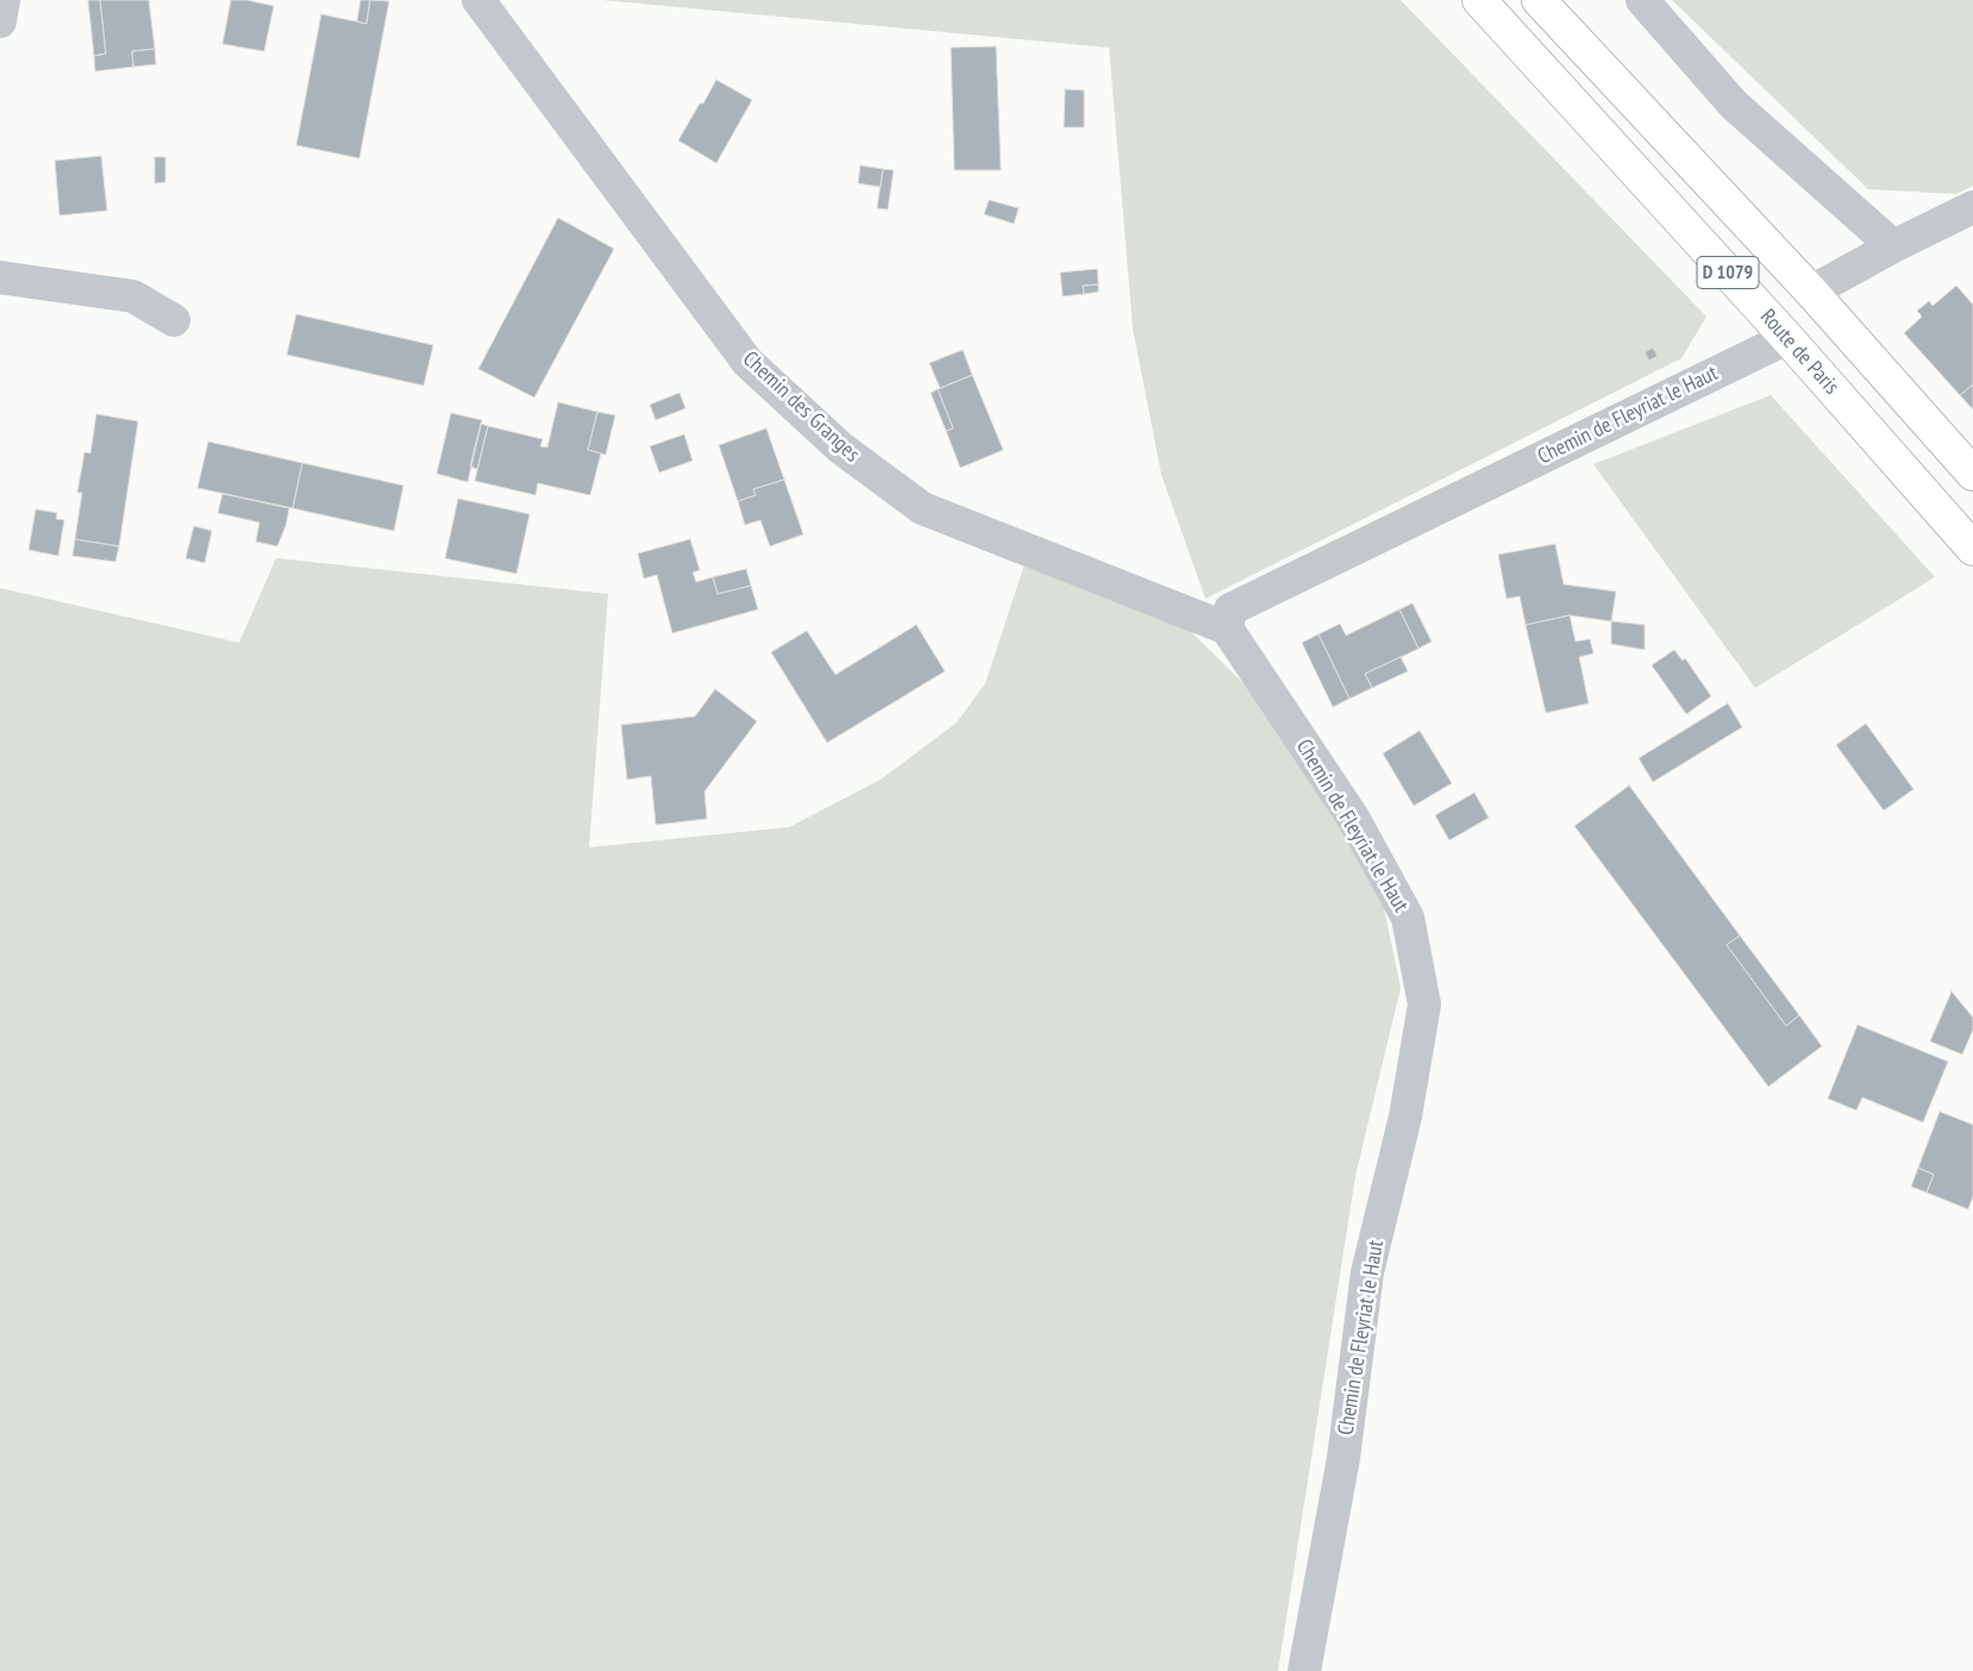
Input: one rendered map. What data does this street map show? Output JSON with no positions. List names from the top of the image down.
{
  "streets": {
    "main road": ["D 1079", "Route de Paris"],
    "street": ["Chemin des Granges", "Chemin de Fleyriat le Haut"]
  },
  "crossings": [
    ["Route de Paris", "Chemin de Fleyriat le Haut"],
    ["Chemin des Granges", "Chemin de Fleyriat le Haut"]
  ]
}
